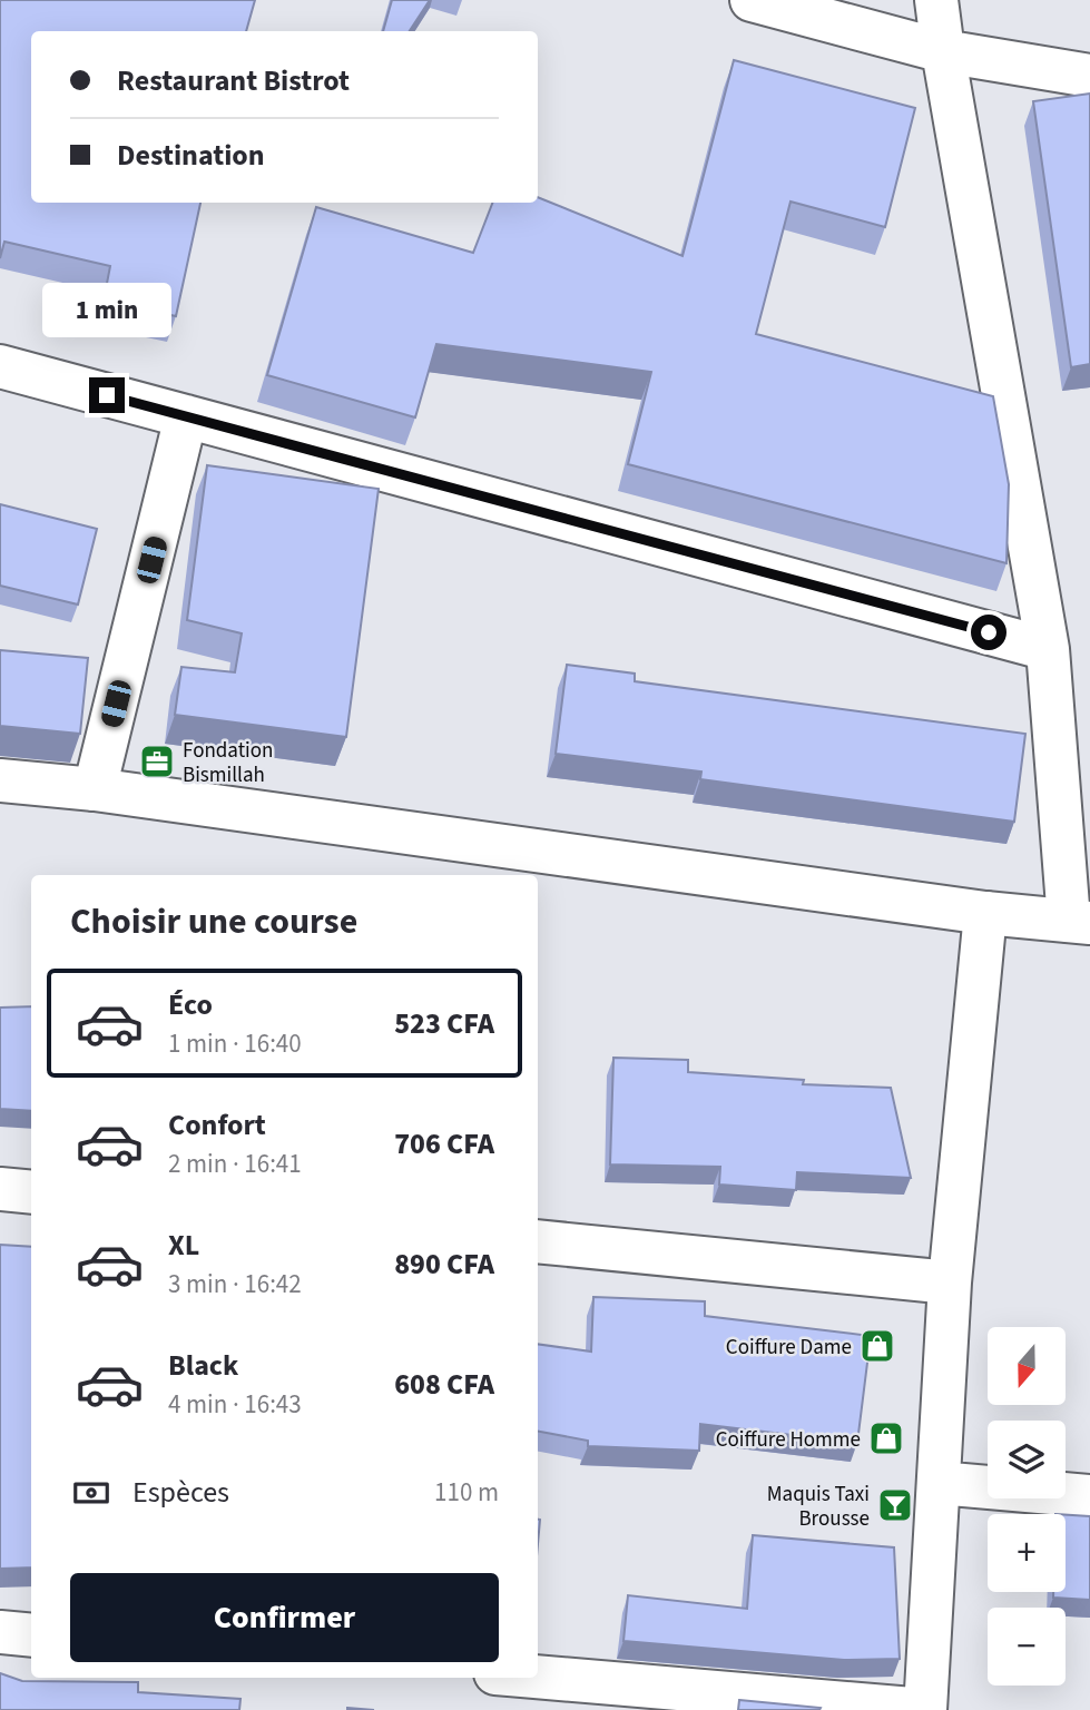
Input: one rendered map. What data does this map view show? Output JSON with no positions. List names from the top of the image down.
{
  "places": {
    "office": ["Fondation Bismillah"],
    "shop": ["Coiffure Dame", "Coiffure Homme"],
    "bar": ["Maquis Taxi Brousse"]
  },
  "north": "bottom",
  "page": {
    "banner": ["Restaurant Bistrot", "Destination"],
    "bubble": "1 min",
    "heading": "Choisir une course",
    "list": [
      {
        "name": "Éco",
        "note": "1 min · 16:40",
        "value": "523 CFA"
      },
      {
        "name": "Confort",
        "note": "2 min · 16:41",
        "value": "706 CFA"
      },
      {
        "name": "XL",
        "note": "3 min · 16:42",
        "value": "890 CFA"
      },
      {
        "name": "Black",
        "note": "4 min · 16:43",
        "value": "608 CFA"
      }
    ],
    "map_buttons": ["+", "−"],
    "pay": ["Espèces", "110 m"],
    "buttons": "Confirmer"
  }
}
